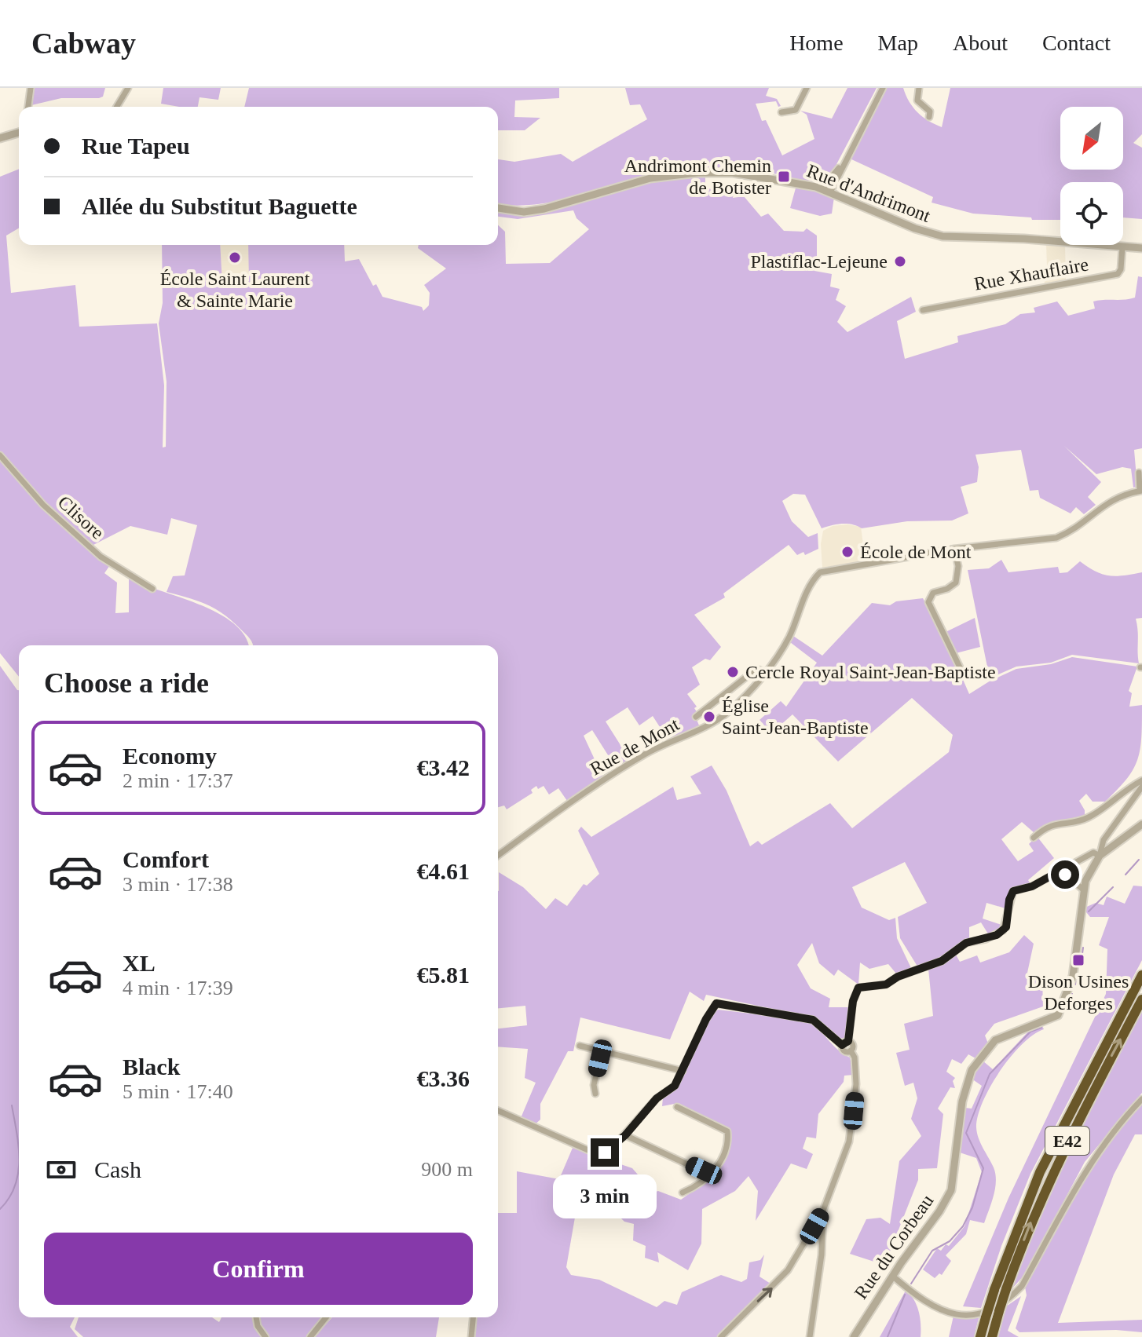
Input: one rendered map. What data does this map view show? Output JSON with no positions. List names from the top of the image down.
{
  "streets": {
    "highway": ["E42"],
    "street": [
      "Rue d'Andrimont",
      "Rue Xhauflaire",
      "Clisore",
      "Rue de Mont",
      "Rue du Corbeau"
    ]
  },
  "crossings": [
    ["Rue d'Andrimont", "Rue Xhauflaire"]
  ],
  "places": {
    "transit": ["Andrimont Chemin de Botister", "Dison Usines Deforges"],
    "other": [
      "École Saint Laurent & Sainte Marie",
      "Plastiflac-Lejeune",
      "École de Mont",
      "Cercle Royal Saint-Jean-Baptiste",
      "Église Saint-Jean-Baptiste"
    ]
  },
  "north": "bottom left",
  "page": {
    "header": "Cabway",
    "nav": [
      "Home",
      "Map",
      "About",
      "Contact"
    ],
    "banner": ["Rue Tapeu", "Allée du Substitut Baguette"],
    "heading": "Choose a ride",
    "list": [
      {
        "name": "Economy",
        "note": "2 min · 17:37",
        "value": "€3.42"
      },
      {
        "name": "Comfort",
        "note": "3 min · 17:38",
        "value": "€4.61"
      },
      {
        "name": "XL",
        "note": "4 min · 17:39",
        "value": "€5.81"
      },
      {
        "name": "Black",
        "note": "5 min · 17:40",
        "value": "€3.36"
      }
    ],
    "pay": ["Cash", "900 m"],
    "bubble": "3 min",
    "buttons": "Confirm"
  }
}
